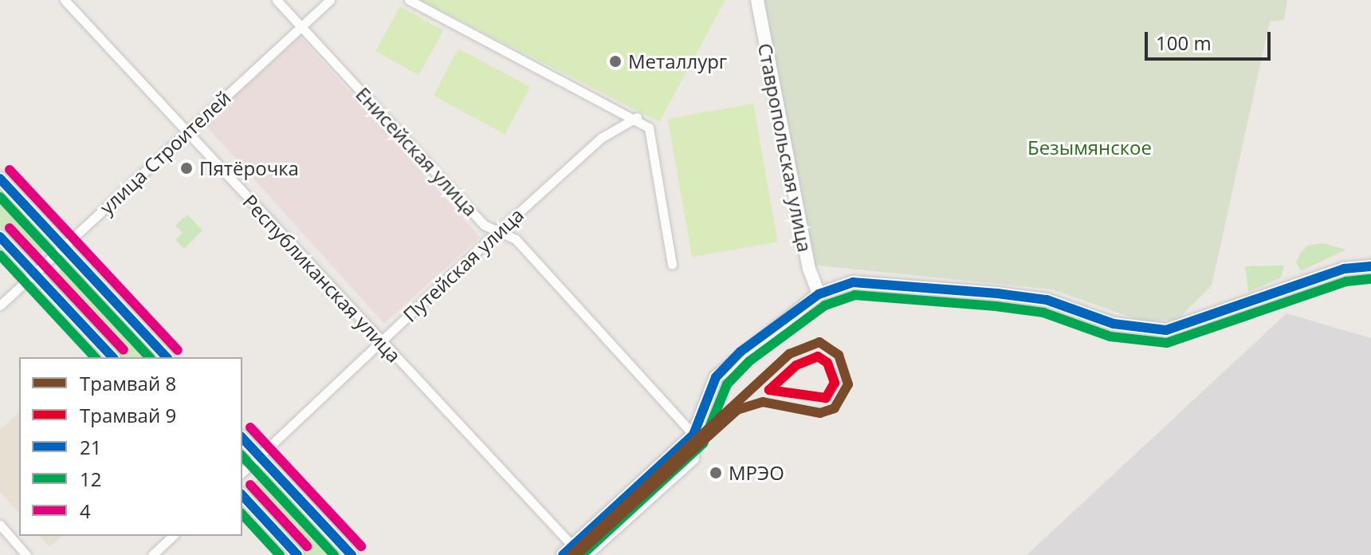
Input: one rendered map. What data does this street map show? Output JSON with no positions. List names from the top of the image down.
{
  "streets": {
    "street": [
      "Ставропольская улица",
      "Енисейская улица",
      "улица Строителей",
      "Путейская улица",
      "Республиканская улица"
    ]
  },
  "crossings": [
    ["Енисейская улица", "улица Строителей"],
    ["Енисейская улица", "Путейская улица"],
    ["улица Строителей", "Республиканская улица"],
    ["Путейская улица", "Республиканская улица"]
  ],
  "parks": ["Безымянское"],
  "places": ["Металлург", "Пятёрочка", "МРЭО"],
  "lines": [
    "transit line 4",
    "transit line 21",
    "transit line 12",
    "tram line 8",
    "tram line 9"
  ],
  "legend": [
    "Трамвай 8",
    "Трамвай 9",
    "21",
    "12",
    "4"
  ],
  "scale_bar": "100 m"
}
